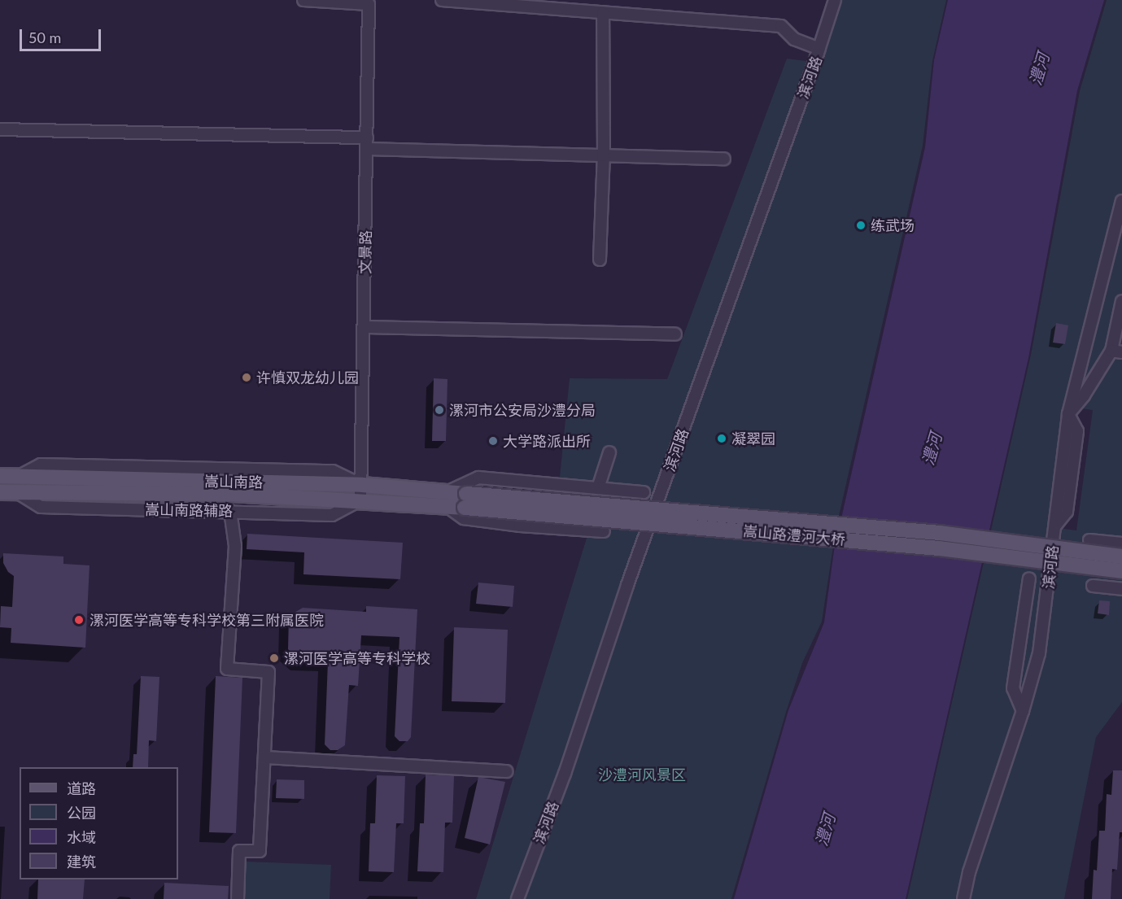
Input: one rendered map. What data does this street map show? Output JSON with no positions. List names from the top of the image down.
{
  "streets": {
    "main road": ["嵩山南路", "嵩山路澧河大桥"],
    "street": ["滨河路", "文景路", "嵩山南路辅路"]
  },
  "crossings": [
    ["文景路", "嵩山南路"],
    ["文景路", "嵩山南路辅路"],
    ["嵩山南路", "嵩山南路辅路"],
    ["嵩山南路", "嵩山路澧河大桥"]
  ],
  "water": ["澧河"],
  "parks": ["沙澧河风景区"],
  "places": [
    "练武场",
    "许慎双龙幼儿园",
    "漯河市公安局沙澧分局",
    "凝翠园",
    "大学路派出所",
    "漯河医学高等专科学校第三附属医院",
    "漯河医学高等专科学校"
  ],
  "legend": [
    "道路",
    "公园",
    "水域",
    "建筑"
  ],
  "scale_bar": "50 m"
}
